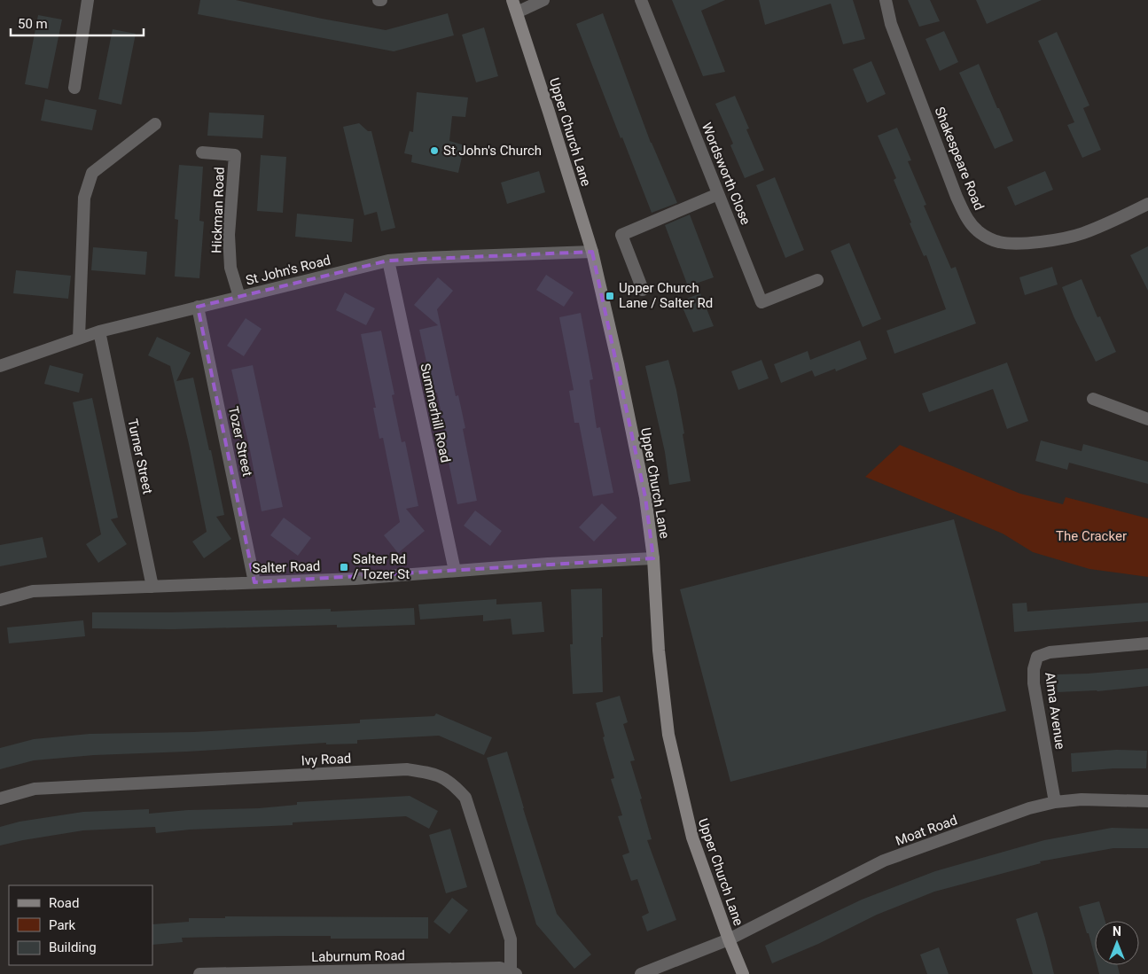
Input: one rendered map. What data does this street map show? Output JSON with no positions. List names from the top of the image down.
{
  "streets": {
    "main road": ["Upper Church Lane"],
    "street": [
      "Shakespeare Road",
      "Wordsworth Close",
      "Hickman Road",
      "St John's Road",
      "Summerhill Road",
      "Tozer Street",
      "Turner Street",
      "Salter Road",
      "Alma Avenue",
      "Ivy Road",
      "Moat Road",
      "Laburnum Road"
    ]
  },
  "crossings": [
    ["Upper Church Lane", "St John's Road"],
    ["Upper Church Lane", "Salter Road"],
    ["Upper Church Lane", "Moat Road"],
    ["Hickman Road", "St John's Road"],
    ["St John's Road", "Summerhill Road"],
    ["St John's Road", "Tozer Street"],
    ["St John's Road", "Turner Street"],
    ["Summerhill Road", "Salter Road"],
    ["Tozer Street", "Salter Road"],
    ["Turner Street", "Salter Road"],
    ["Alma Avenue", "Moat Road"],
    ["Ivy Road", "Laburnum Road"]
  ],
  "parks": ["The Cracker"],
  "places": {
    "other": ["St John's Church"],
    "transit": ["Upper Church Lane / Salter Rd", "Salter Rd / Tozer St"]
  },
  "legend": ["Road", "Park", "Building"],
  "scale_bar": "50 m",
  "north": "top"
}
